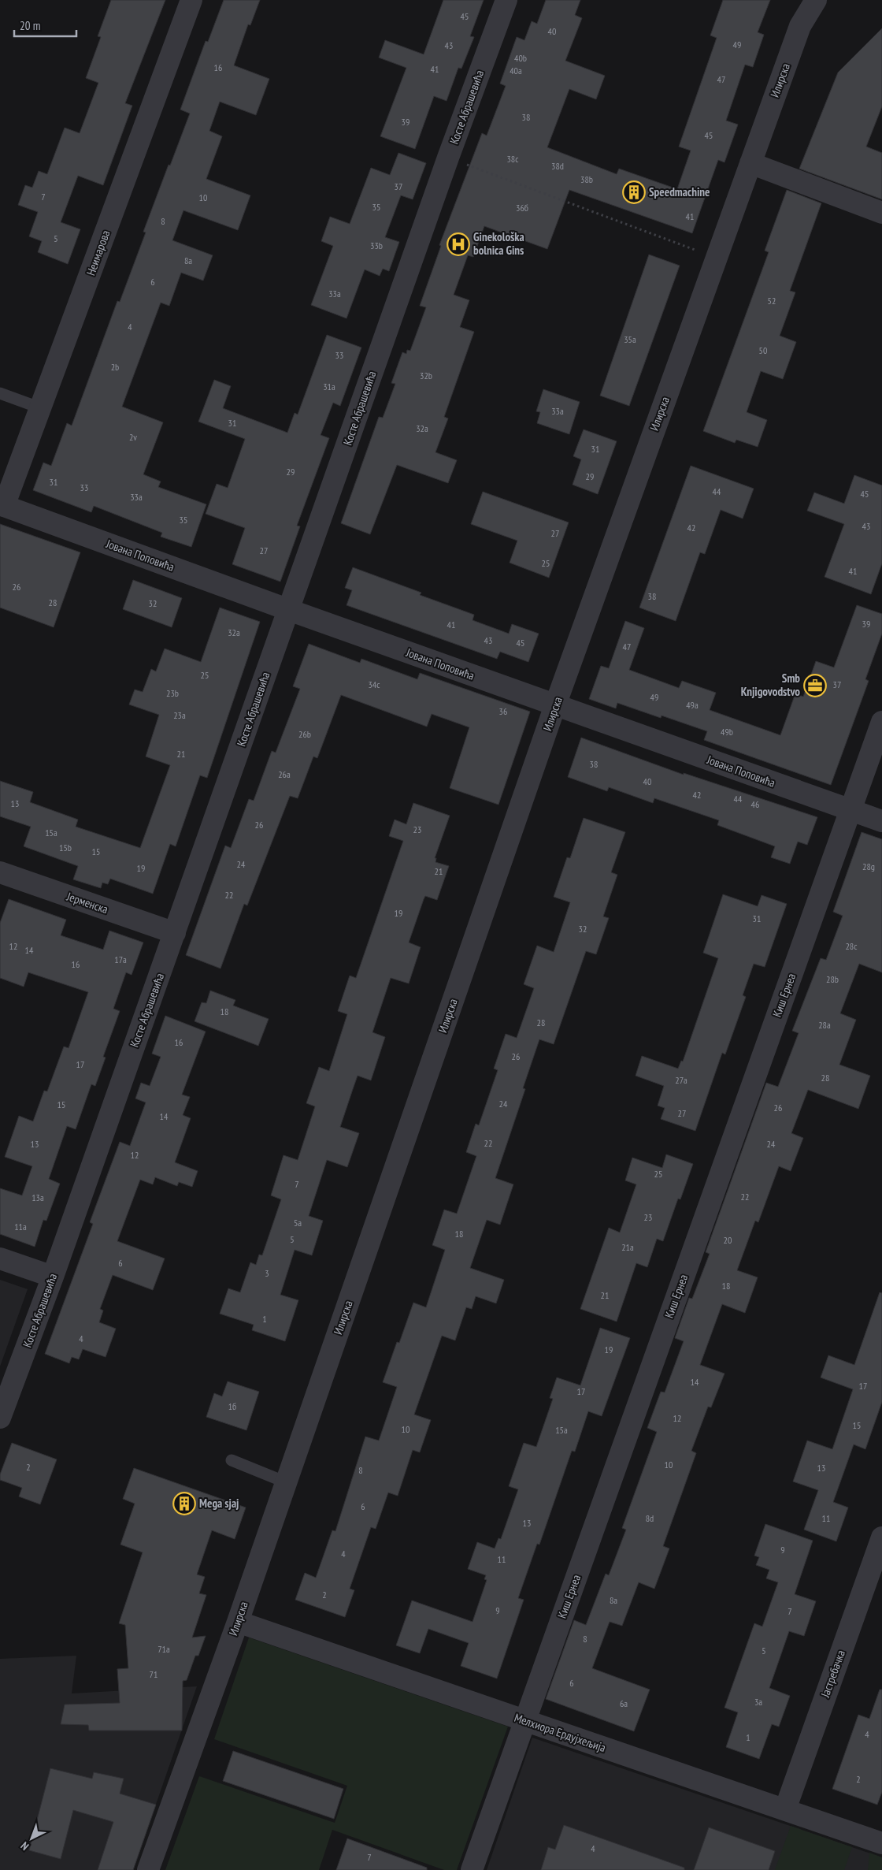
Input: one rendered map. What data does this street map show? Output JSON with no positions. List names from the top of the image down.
{
  "streets": {
    "street": [
      "Илирска",
      "Косте Абрашевића",
      "Неимарова",
      "Јована Поповића",
      "Јерменска",
      "Киш Ернеа",
      "Јастребачка",
      "Мелхиора Ердујхељија"
    ]
  },
  "crossings": [
    ["Илирска", "Јована Поповића"],
    ["Илирска", "Мелхиора Ердујхељија"],
    ["Косте Абрашевића", "Јована Поповића"],
    ["Косте Абрашевића", "Јерменска"],
    ["Неимарова", "Јована Поповића"],
    ["Јована Поповића", "Киш Ернеа"],
    ["Киш Ернеа", "Мелхиора Ердујхељија"],
    ["Јастребачка", "Мелхиора Ердујхељија"]
  ],
  "places": {
    "building": ["Speedmachine", "Mega sjaj"],
    "hospital": ["Ginekološka bolnica Gins"],
    "office": ["Smb Knjigovodstvo"]
  },
  "house_numbers": [
    "45",
    "40",
    "49",
    "43",
    "40b",
    "16",
    "41",
    "40a",
    "47",
    "38",
    "39",
    "45",
    "38c",
    "38d",
    "38b",
    "37",
    "7",
    "10",
    "35",
    "36б",
    "41",
    "8",
    "5",
    "33b",
    "8a",
    "6",
    "33a",
    "52",
    "4",
    "35a",
    "50",
    "33",
    "2b",
    "32b",
    "31a",
    "33a",
    "31",
    "32a",
    "2v",
    "31",
    "29",
    "29",
    "31",
    "33",
    "44",
    "45",
    "33a",
    "35",
    "43",
    "42",
    "27",
    "27",
    "25",
    "41",
    "26",
    "38",
    "28",
    "32",
    "39",
    "41",
    "32a",
    "43",
    "45",
    "47",
    "25",
    "34c",
    "37",
    "23b",
    "49",
    "49a",
    "36",
    "23a",
    "49b",
    "26b",
    "21",
    "38",
    "26a",
    "40",
    "42",
    "44",
    "13",
    "46",
    "26",
    "23",
    "15a",
    "15b",
    "15",
    "24",
    "28g",
    "19",
    "21",
    "22",
    "19",
    "31",
    "32",
    "12",
    "28c",
    "14",
    "17a",
    "16",
    "28b",
    "18",
    "28",
    "28a",
    "16",
    "26",
    "17",
    "28",
    "27a",
    "24",
    "15",
    "26",
    "27",
    "14",
    "22",
    "13",
    "24",
    "12",
    "25",
    "7",
    "22",
    "13a",
    "23",
    "5a",
    "11a",
    "18",
    "5",
    "20",
    "21a",
    "6",
    "3",
    "18",
    "21",
    "1",
    "4",
    "19",
    "14",
    "17",
    "17",
    "1б",
    "12",
    "15",
    "10",
    "15a",
    "10",
    "2",
    "13",
    "8",
    "6",
    "8d",
    "11",
    "13",
    "9",
    "4",
    "11",
    "2",
    "8a",
    "9",
    "7",
    "8",
    "71a",
    "5",
    "71",
    "6",
    "3a",
    "6a",
    "4",
    "1",
    "2",
    "4",
    "7"
  ],
  "scale_bar": "20 m",
  "north": "bottom left"
}
